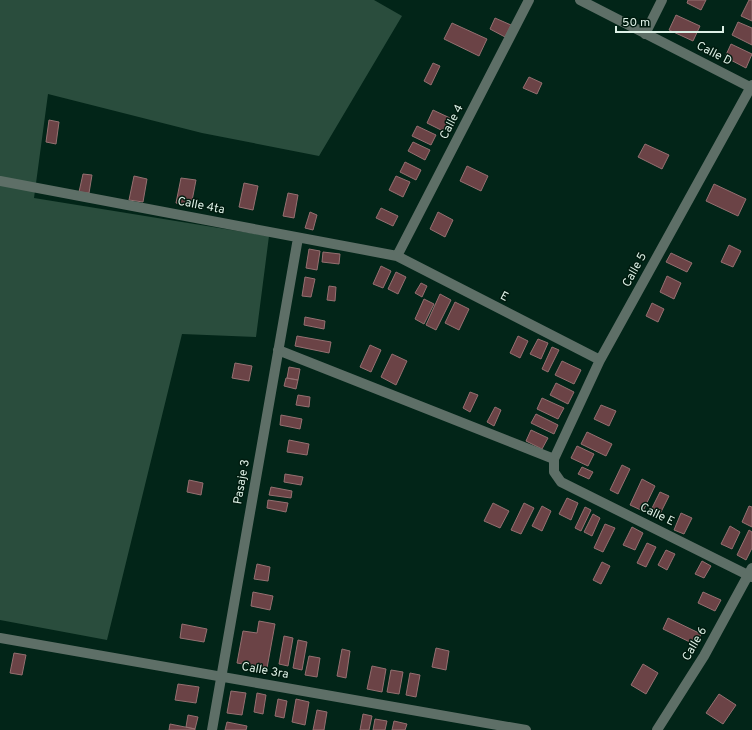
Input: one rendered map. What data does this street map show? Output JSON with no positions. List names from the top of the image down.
{
  "streets": {
    "street": [
      "Calle D",
      "Calle 4",
      "Calle 4ta",
      "Calle 5",
      "E",
      "Pasaje 3",
      "Calle E",
      "Calle 6",
      "Calle 3ra"
    ]
  },
  "crossings": [
    ["Calle D", "Calle 5"],
    ["Calle 4", "Calle 4ta"],
    ["Calle 4", "E"],
    ["Calle 4ta", "E"],
    ["Calle 4ta", "Pasaje 3"],
    ["Calle 5", "E"],
    ["Calle 5", "Calle E"],
    ["Pasaje 3", "Calle 3ra"],
    ["Calle E", "Calle 6"]
  ],
  "scale_bar": "50 m"
}
